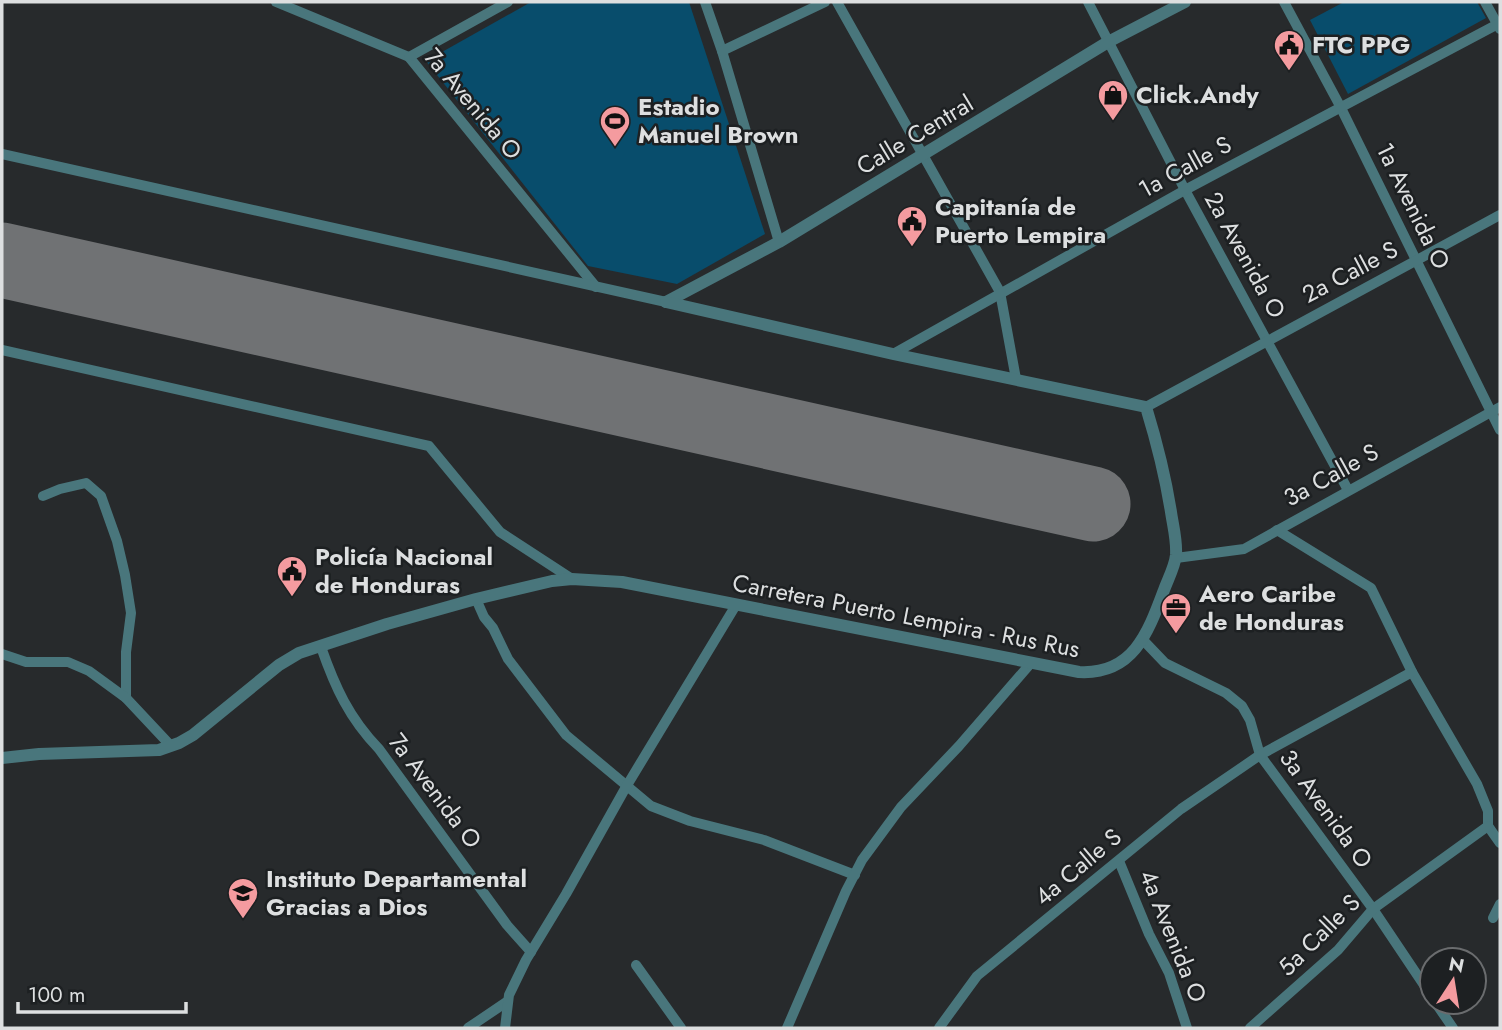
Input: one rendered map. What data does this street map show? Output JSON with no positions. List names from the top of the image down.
{
  "streets": {
    "street": [
      "7a Avenida O",
      "Calle Central",
      "1a Calle S",
      "1a Avenida O",
      "2a Avenida O",
      "2a Calle S",
      "3a Calle S",
      "Carretera Puerto Lempira - Rus Rus",
      "3a Avenida O",
      "4a Calle S",
      "5a Calle S",
      "4a Avenida O"
    ]
  },
  "crossings": [
    ["7a Avenida O", "Carretera Puerto Lempira - Rus Rus"],
    ["Calle Central", "2a Avenida O"],
    ["1a Calle S", "1a Avenida O"],
    ["1a Calle S", "2a Avenida O"],
    ["1a Avenida O", "2a Calle S"],
    ["1a Avenida O", "3a Calle S"],
    ["2a Avenida O", "2a Calle S"],
    ["2a Avenida O", "3a Calle S"],
    ["2a Calle S", "Carretera Puerto Lempira - Rus Rus"],
    ["3a Calle S", "Carretera Puerto Lempira - Rus Rus"],
    ["Carretera Puerto Lempira - Rus Rus", "3a Avenida O"],
    ["3a Avenida O", "4a Calle S"],
    ["3a Avenida O", "5a Calle S"],
    ["4a Calle S", "4a Avenida O"]
  ],
  "places": {
    "public building": ["FTC PPG", "Capitanía de Puerto Lempira", "Policía Nacional de Honduras"],
    "shop": ["Click.Andy"],
    "sports": ["Estadio Manuel Brown"],
    "office": ["Aero Caribe de Honduras"],
    "school or university": ["Instituto Departamental Gracias a Dios"]
  },
  "scale_bar": "100 m",
  "north": "top"
}
